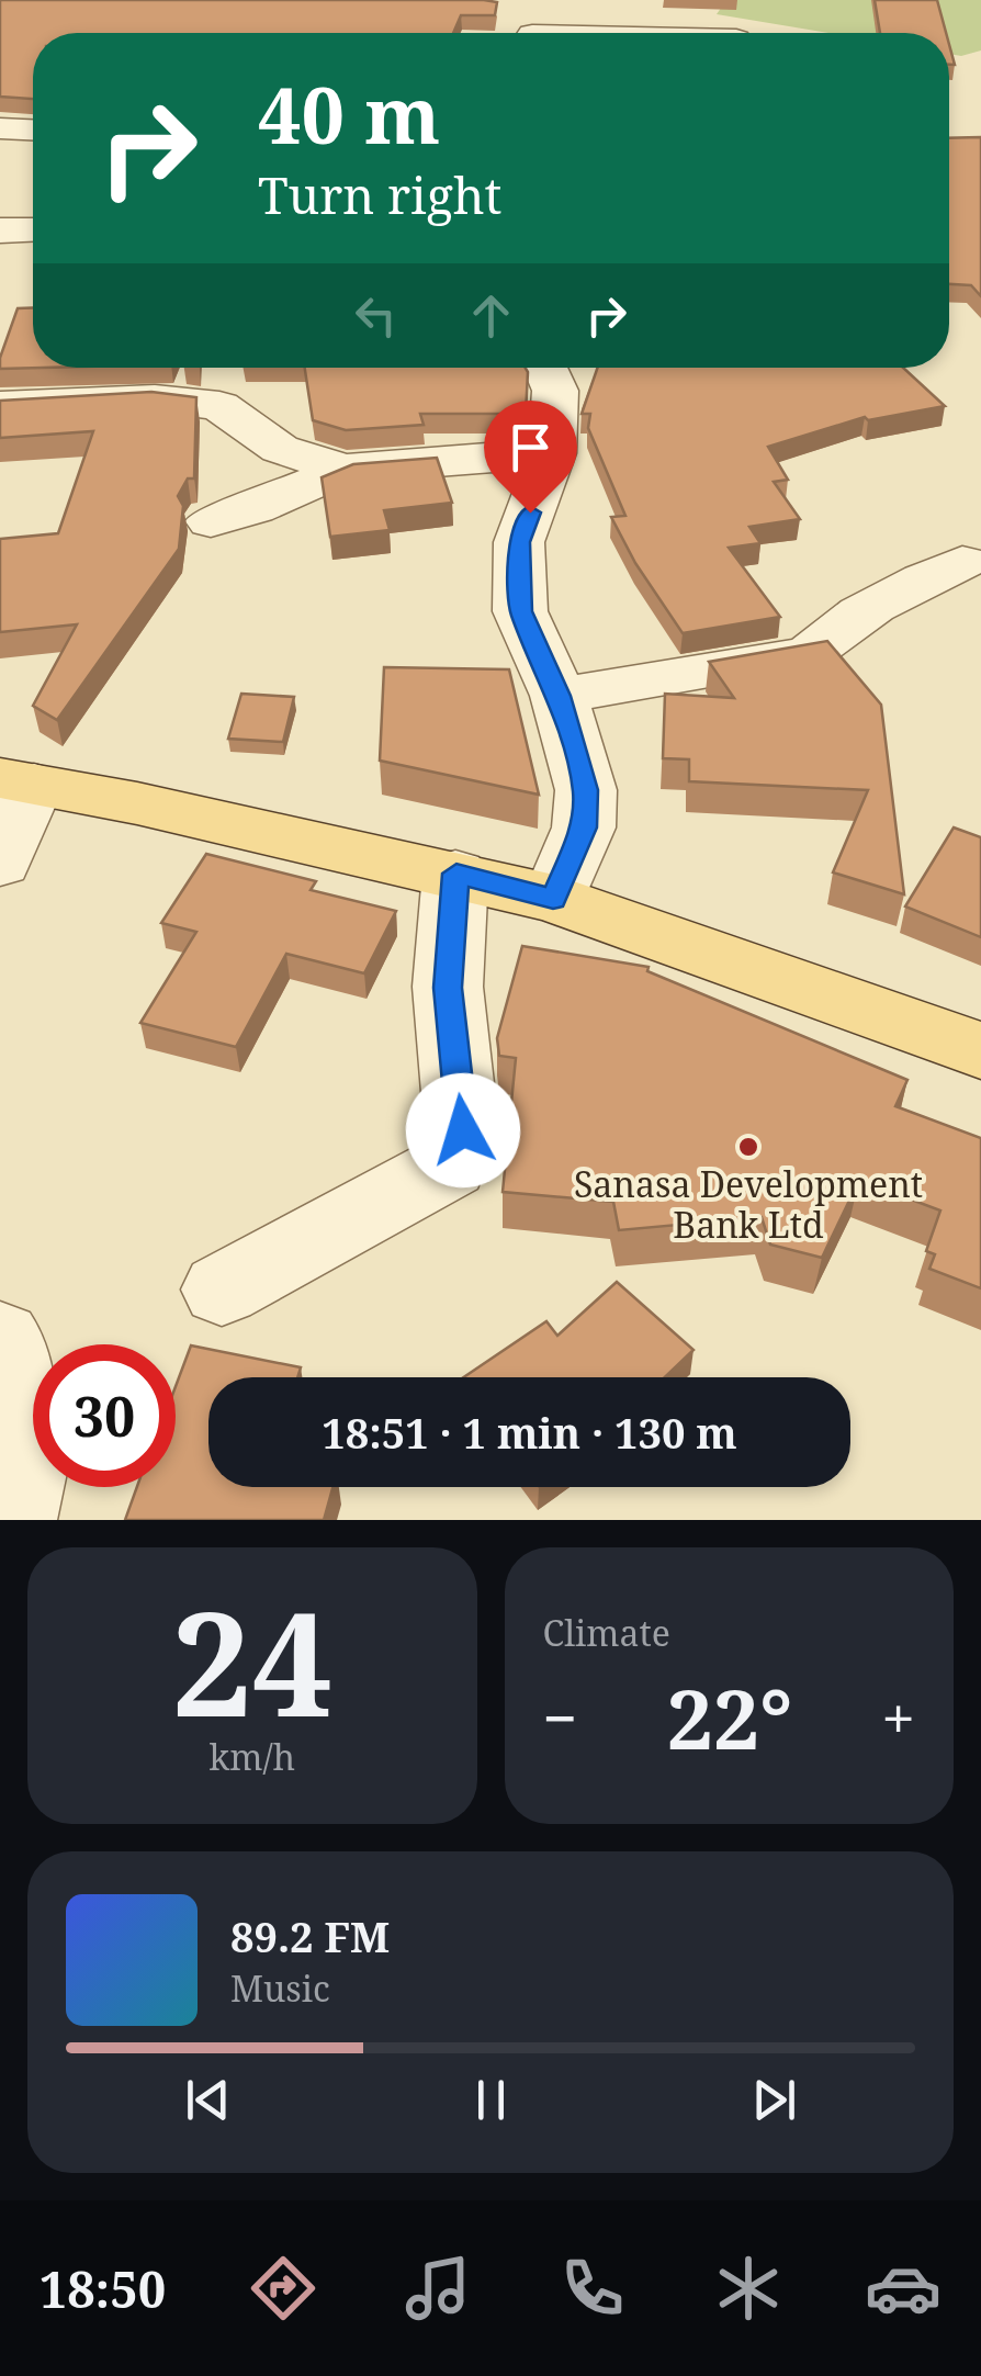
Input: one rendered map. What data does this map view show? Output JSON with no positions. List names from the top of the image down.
{
  "places": ["Sanasa Development Bank Ltd"],
  "page": {
    "turn": ["40 m", "Turn right"],
    "limit": "30",
    "trip": "18:51 · 1 min · 130 m",
    "tile": [
      ["24", "km/h"],
      "Climate"
    ],
    "heat": ["−", "22°", "+"],
    "song": ["89.2 FM", "Music"],
    "tabs": "18:50"
  }
}
